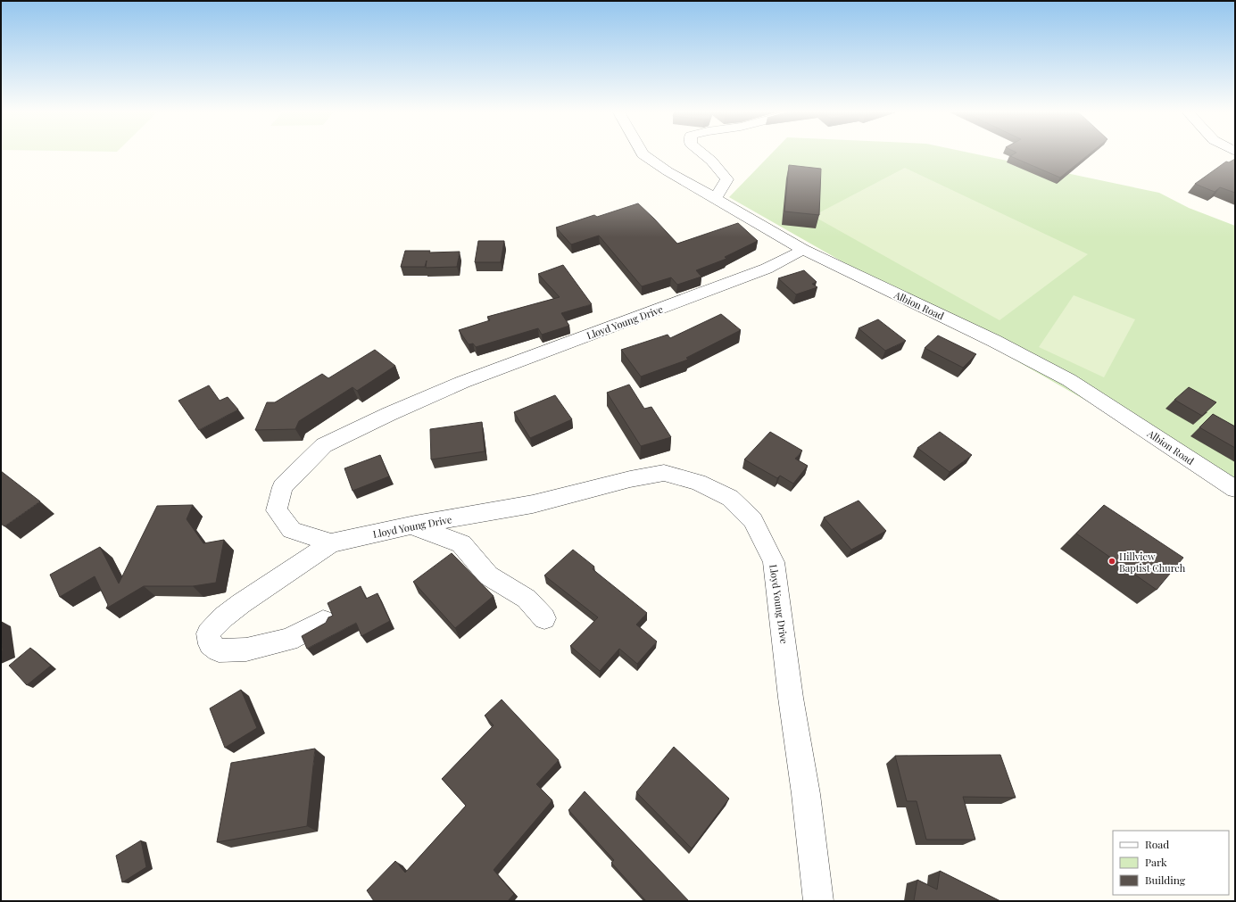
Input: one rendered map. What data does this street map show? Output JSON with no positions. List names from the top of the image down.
{
  "streets": {
    "street": ["Albion Road", "Lloyd Young Drive"]
  },
  "crossings": [
    ["Albion Road", "Lloyd Young Drive"]
  ],
  "places": ["Hillview Baptist Church"],
  "legend": ["Road", "Park", "Building"]
}
